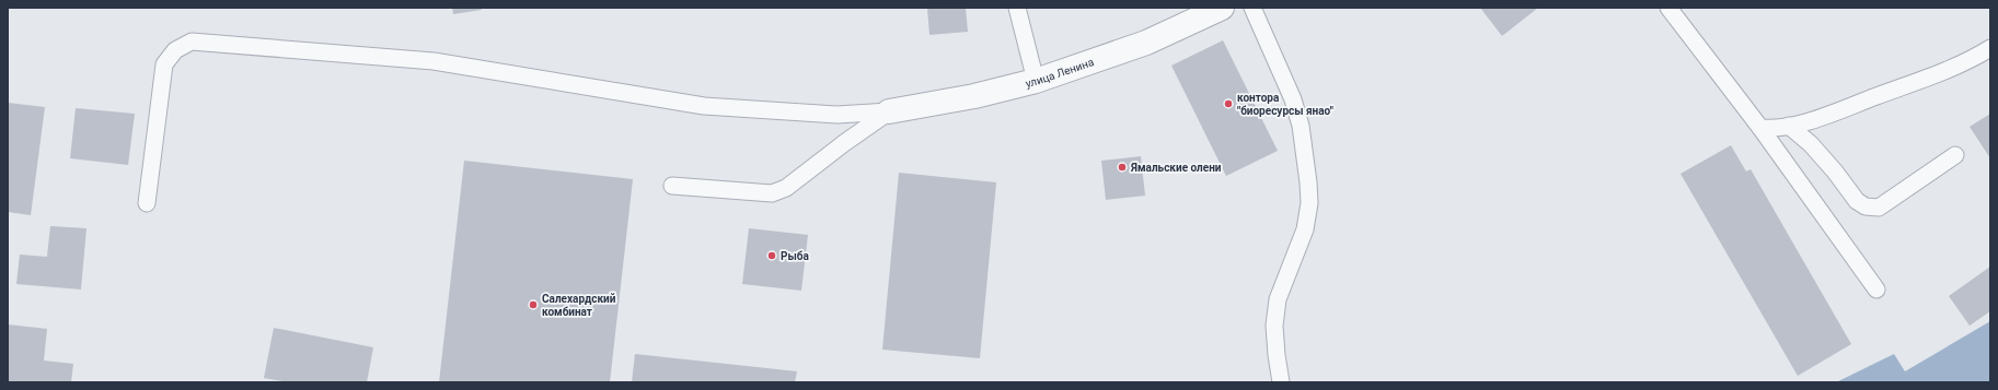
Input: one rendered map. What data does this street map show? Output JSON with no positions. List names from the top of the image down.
{
  "streets": {
    "street": ["улица Ленина"]
  },
  "places": [
    "контора \"биоресурсы янао\"",
    "Ямальские олени",
    "Рыба",
    "Салехардский комбинат"
  ]
}
